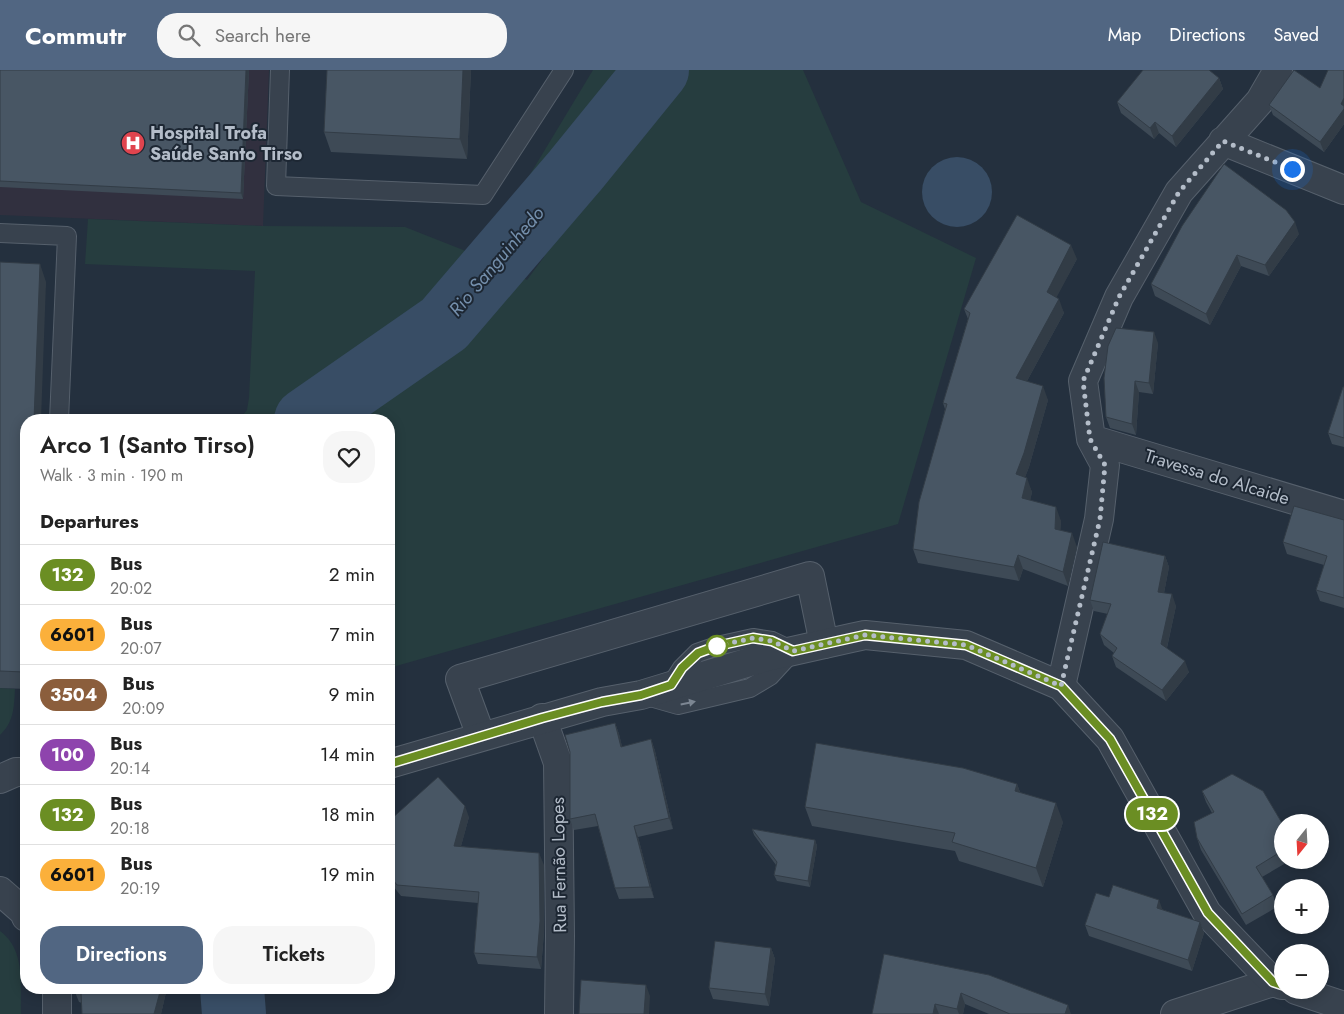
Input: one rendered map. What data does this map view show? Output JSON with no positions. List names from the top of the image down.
{
  "streets": {
    "street": ["Travessa do Alcaide", "Rua Fernão Lopes"]
  },
  "water": ["Rio Sanguinhedo"],
  "places": {
    "hospital": ["Hospital Trofa Saúde Santo Tirso"]
  },
  "lines": ["bus line 132"],
  "north": "bottom",
  "page": {
    "header": "Commutr",
    "search": "Search here",
    "nav": ["Map", "Directions", "Saved"],
    "on_map": "132",
    "heading": [
      ["Arco 1 (Santo Tirso)", "Walk · 3 min · 190 m"],
      "Departures"
    ],
    "list": [
      {
        "mark": "132",
        "name": "Bus",
        "note": "20:02",
        "value": "2 min"
      },
      {
        "mark": "6601",
        "name": "Bus",
        "note": "20:07",
        "value": "7 min"
      },
      {
        "mark": "3504",
        "name": "Bus",
        "note": "20:09",
        "value": "9 min"
      },
      {
        "mark": "100",
        "name": "Bus",
        "note": "20:14",
        "value": "14 min"
      },
      {
        "mark": "132",
        "name": "Bus",
        "note": "20:18",
        "value": "18 min"
      },
      {
        "mark": "6601",
        "name": "Bus",
        "note": "20:19",
        "value": "19 min"
      }
    ],
    "map_buttons": ["+", "−"],
    "buttons": ["Directions", "Tickets"]
  }
}
